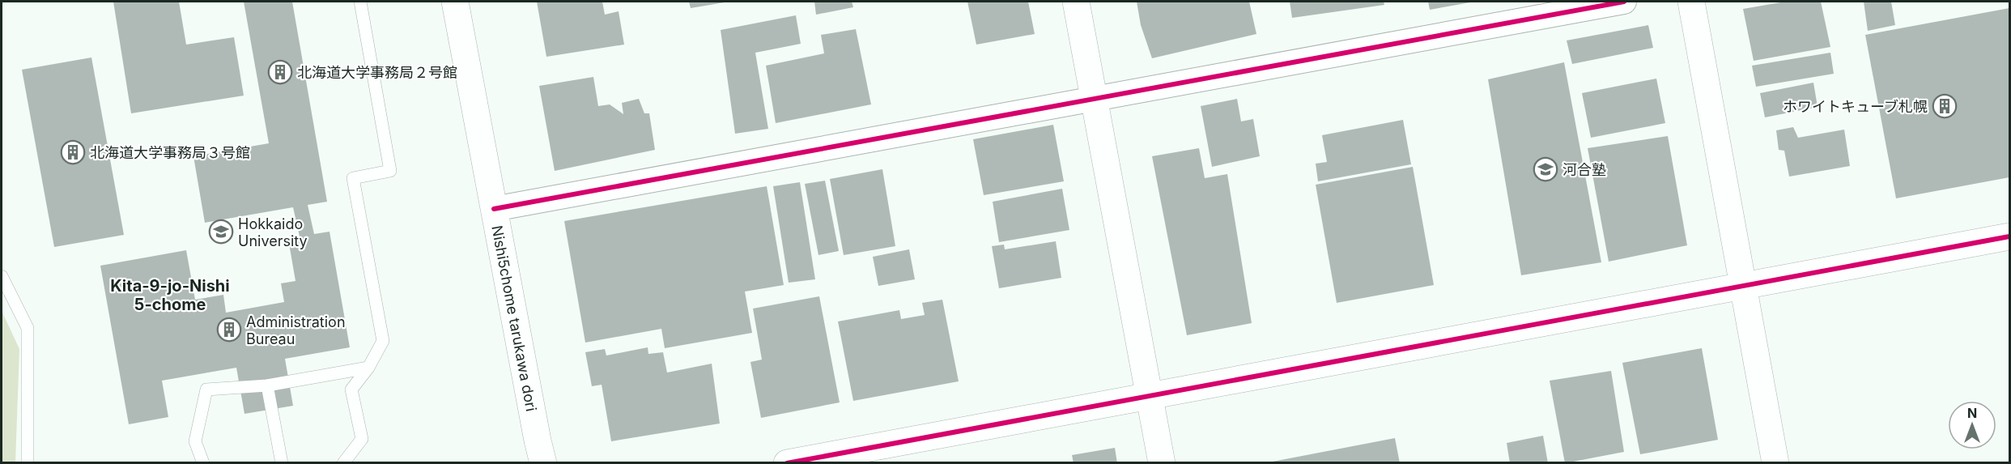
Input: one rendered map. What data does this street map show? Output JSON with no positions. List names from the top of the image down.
{
  "streets": {
    "street": ["Nishi5chome tarukawa dori"]
  },
  "districts": ["Kita-9-jo-Nishi 5-chome"],
  "places": {
    "building": [
      "北海道大学事務局２号館",
      "ホワイトキューブ札幌",
      "北海道大学事務局３号館",
      "Administration Bureau"
    ],
    "school or university": ["河合塾", "Hokkaido University"]
  },
  "north": "top"
}
